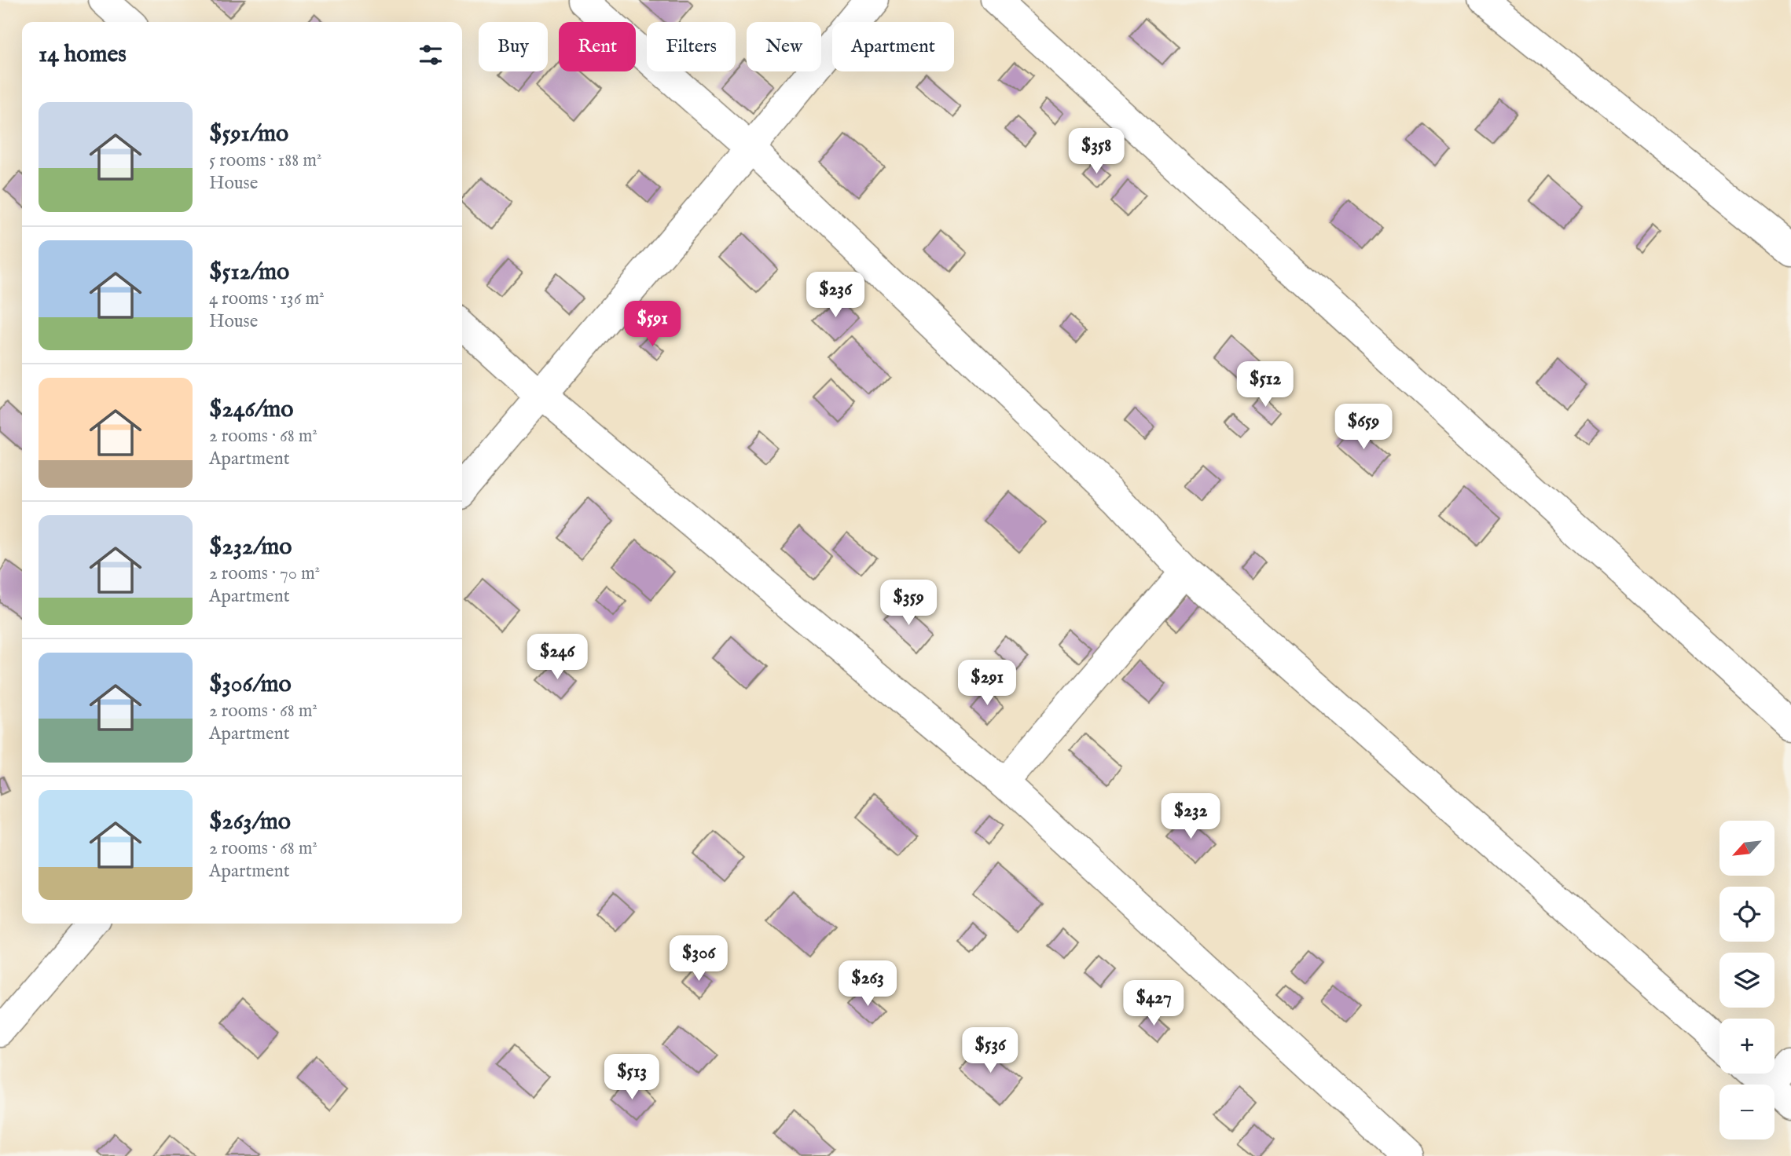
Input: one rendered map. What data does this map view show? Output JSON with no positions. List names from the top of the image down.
{
  "north": "bottom left",
  "page": {
    "chip": [
      "Buy",
      "Rent",
      "Filters",
      "New",
      "Apartment"
    ],
    "heading": "14 homes",
    "list": [
      {
        "name": "$591/mo",
        "note": "5 rooms · 188 m² · House"
      },
      {
        "name": "$512/mo",
        "note": "4 rooms · 136 m² · House"
      },
      {
        "name": "$246/mo",
        "note": "2 rooms · 68 m² · Apartment"
      },
      {
        "name": "$232/mo",
        "note": "2 rooms · 70 m² · Apartment"
      },
      {
        "name": "$306/mo",
        "note": "2 rooms · 68 m² · Apartment"
      },
      {
        "name": "$263/mo",
        "note": "2 rooms · 68 m² · Apartment"
      }
    ],
    "price": [
      "$358",
      "$236",
      "$591",
      "$512",
      "$659",
      "$359",
      "$246",
      "$291",
      "$232",
      "$306",
      "$263",
      "$427",
      "$536",
      "$513"
    ],
    "map_buttons": ["+", "−"]
  }
}
